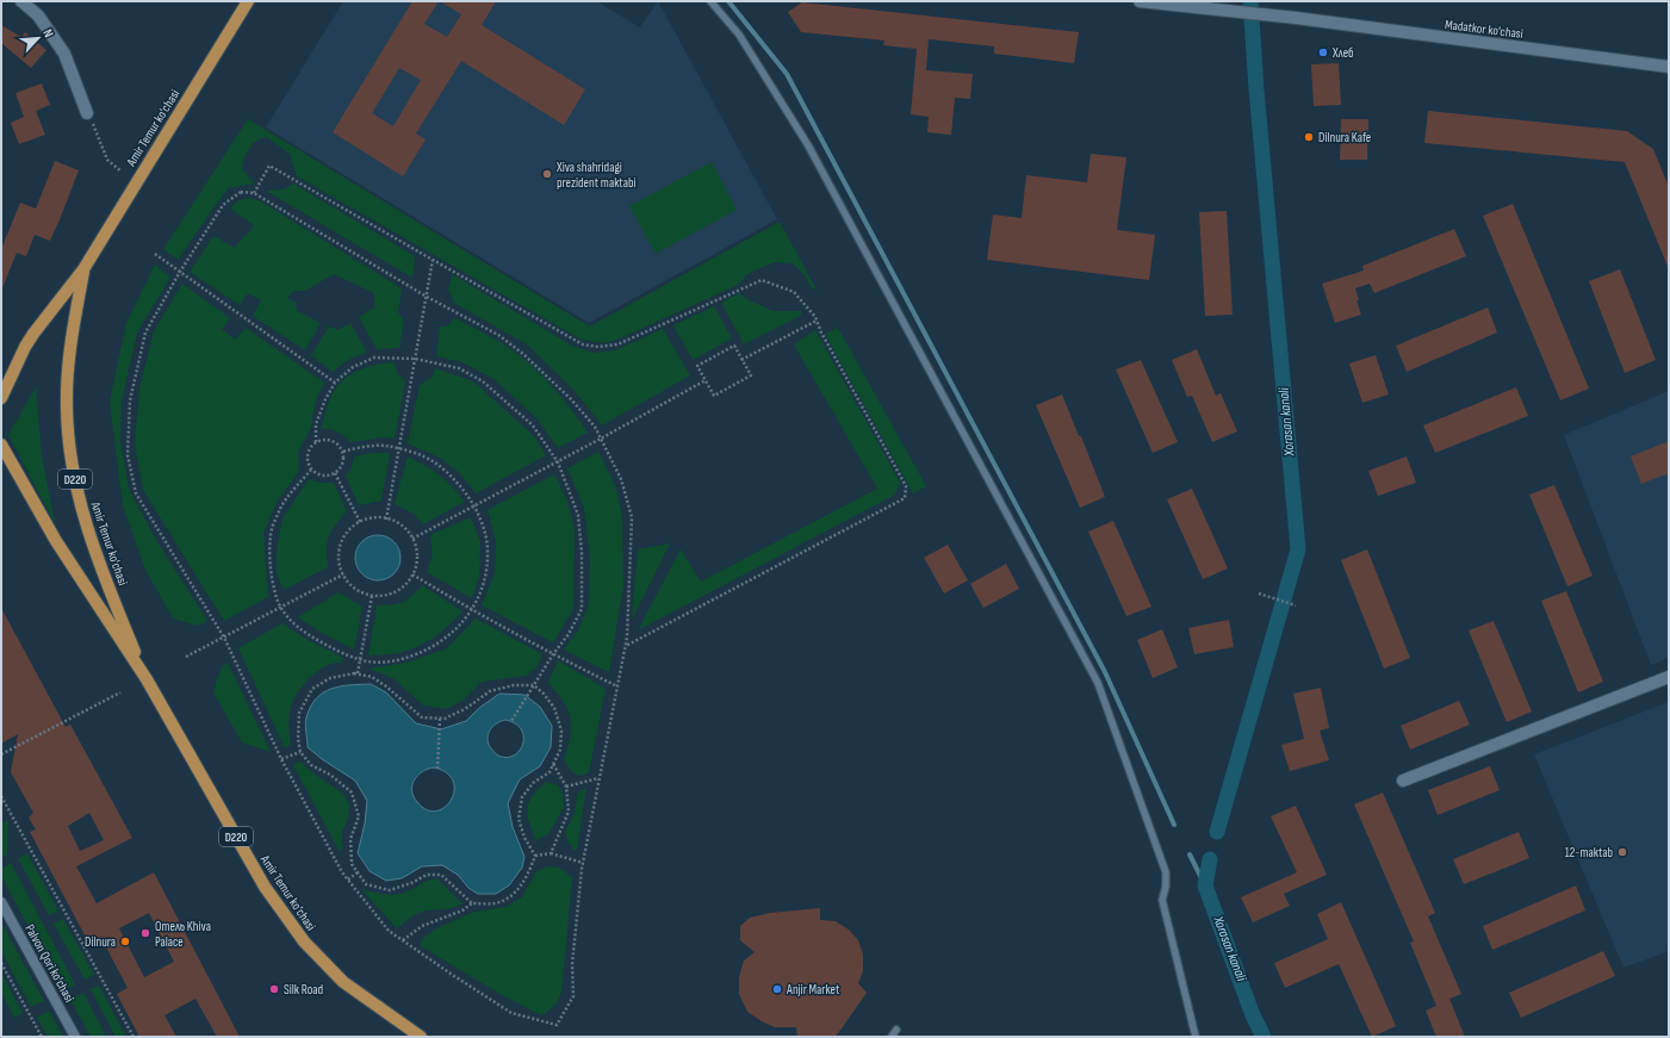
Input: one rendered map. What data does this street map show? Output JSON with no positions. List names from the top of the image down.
{
  "streets": {
    "main road": ["Amir Temur ko'chasi", "D220"],
    "street": ["Madatkor ko'chasi", "Palvon Qori ko'chasi"]
  },
  "water": ["Xorasan kanali"],
  "places": [
    "Хлеб",
    "Dilnura Kafe",
    "Xiva shahridagi prezident maktabi",
    "12-maktab",
    "Отель Khiva Palace",
    "Dilnura",
    "Silk Road",
    "Anjir Market"
  ],
  "north": "top right"
}
